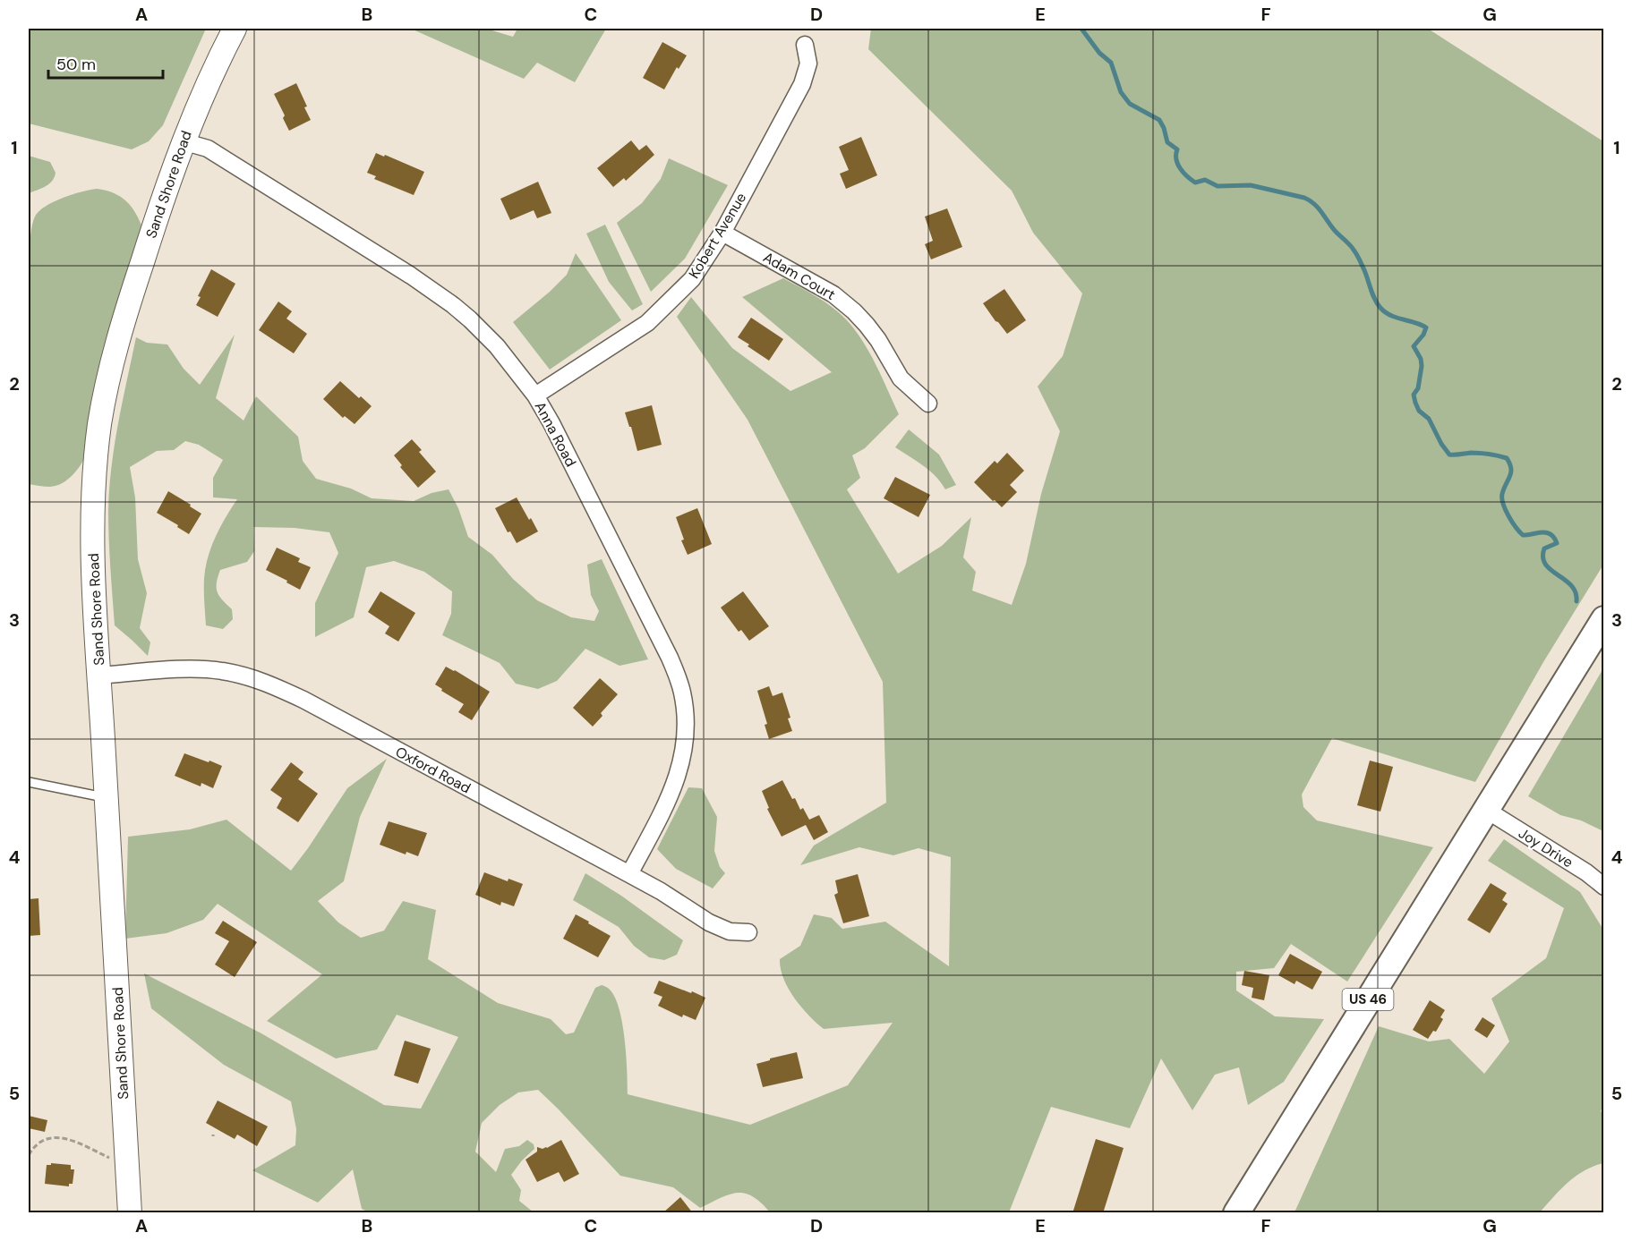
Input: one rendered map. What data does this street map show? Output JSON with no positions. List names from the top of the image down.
{
  "streets": {
    "main road": ["US 46"],
    "street": [
      "Sand Shore Road",
      "Kobert Avenue",
      "Adam Court",
      "Anna Road",
      "Oxford Road",
      "Joy Drive"
    ]
  },
  "crossings": [
    ["Sand Shore Road", "Anna Road"],
    ["Sand Shore Road", "Oxford Road"],
    ["Kobert Avenue", "Adam Court"],
    ["Kobert Avenue", "Anna Road"],
    ["Anna Road", "Oxford Road"],
    ["Joy Drive", "US 46"]
  ],
  "scale_bar": "50 m",
  "grid": {
    "columns": [
      "A",
      "B",
      "C",
      "D",
      "E",
      "F",
      "G"
    ],
    "rows": [
      "1",
      "2",
      "3",
      "4",
      "5"
    ]
  }
}
